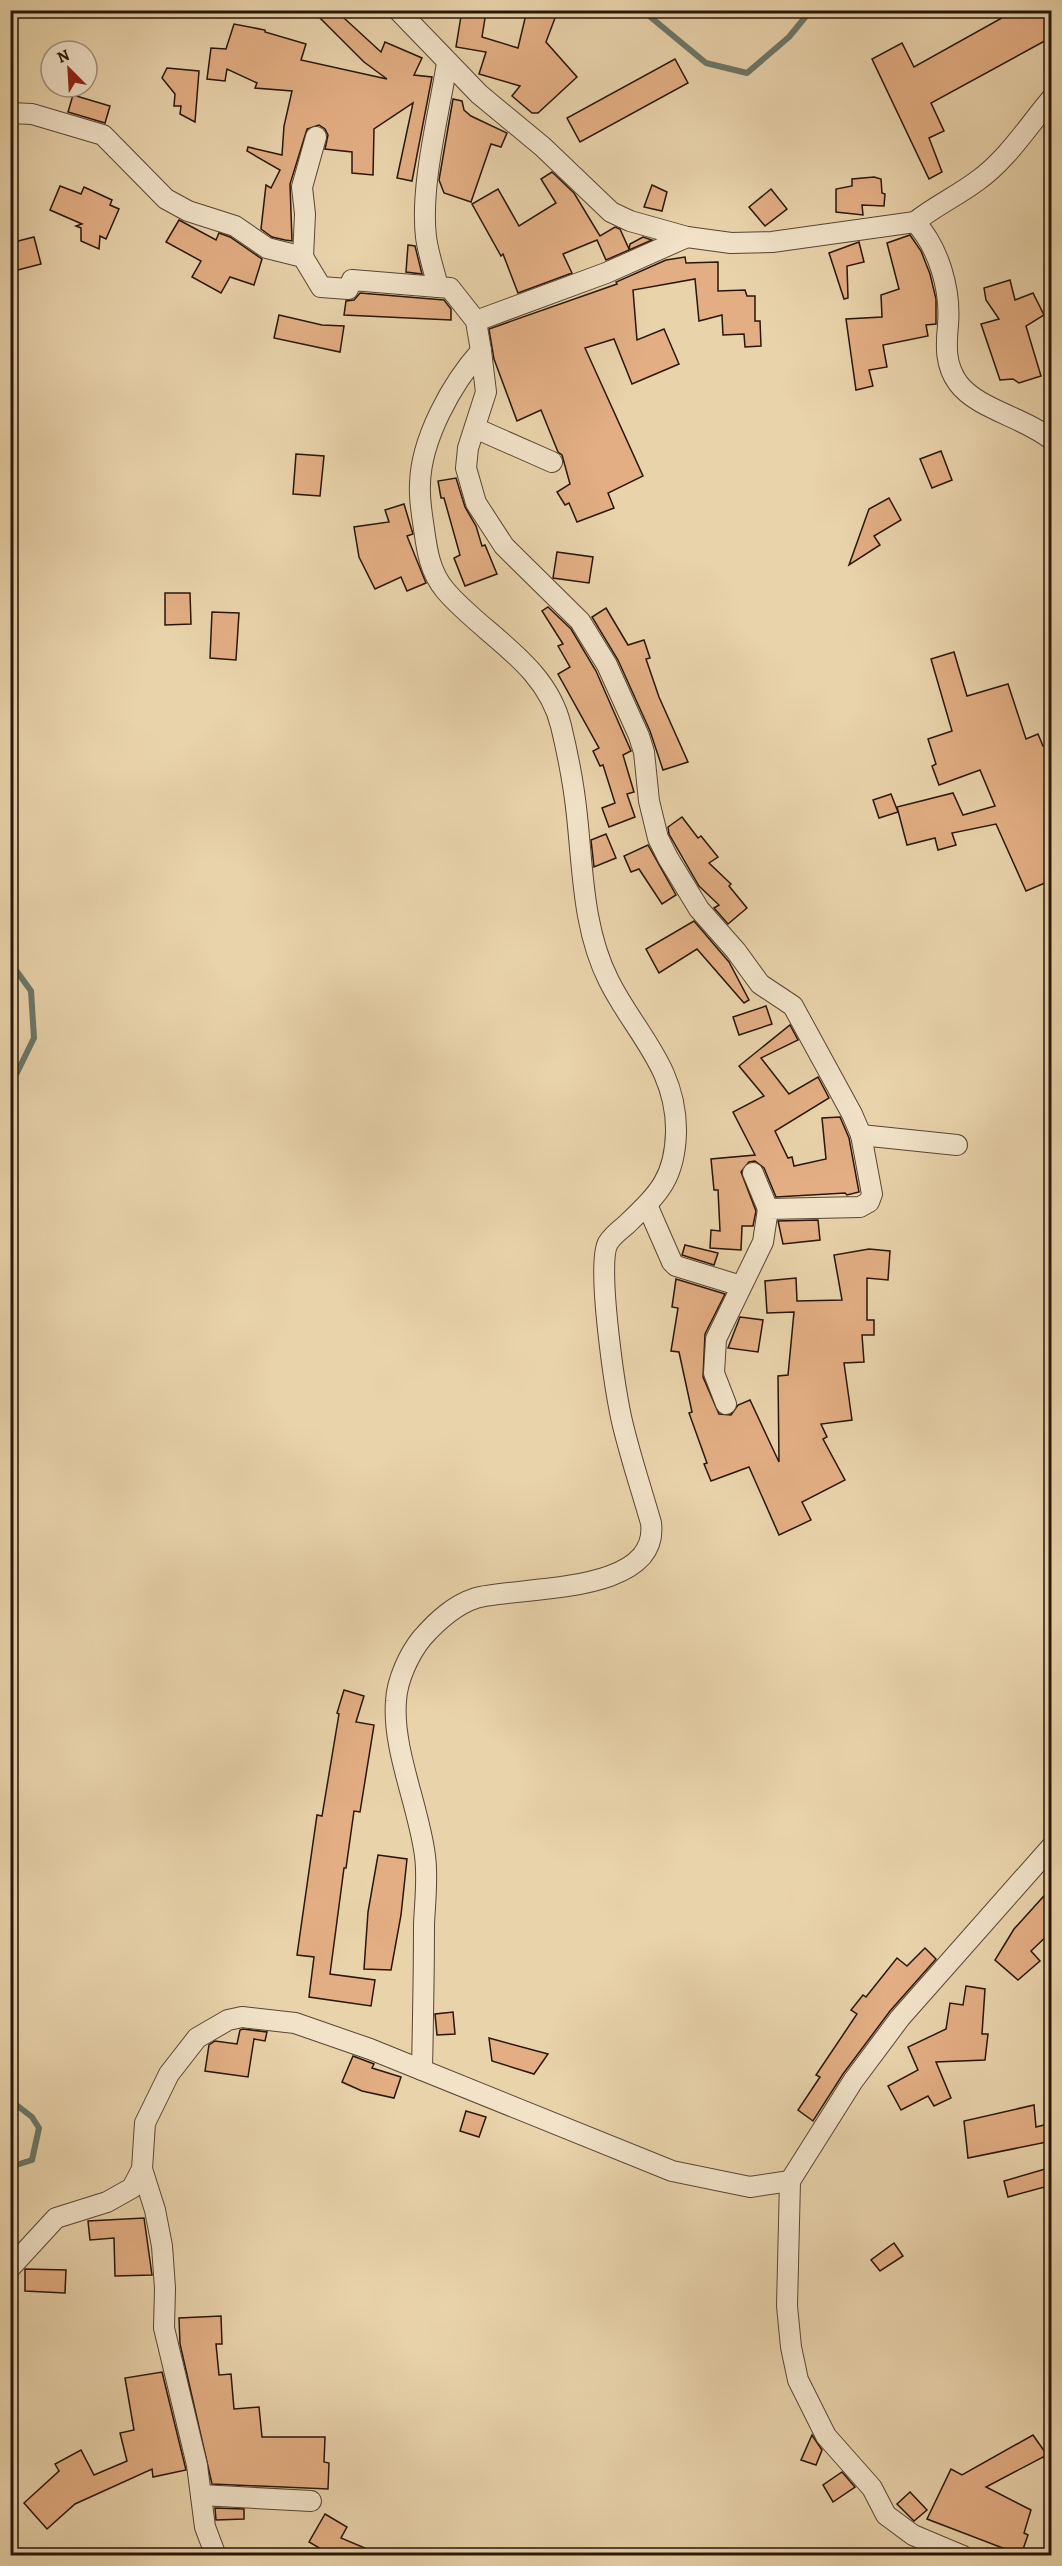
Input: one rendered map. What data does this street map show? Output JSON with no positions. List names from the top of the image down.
{
  "north": "top left"
}
